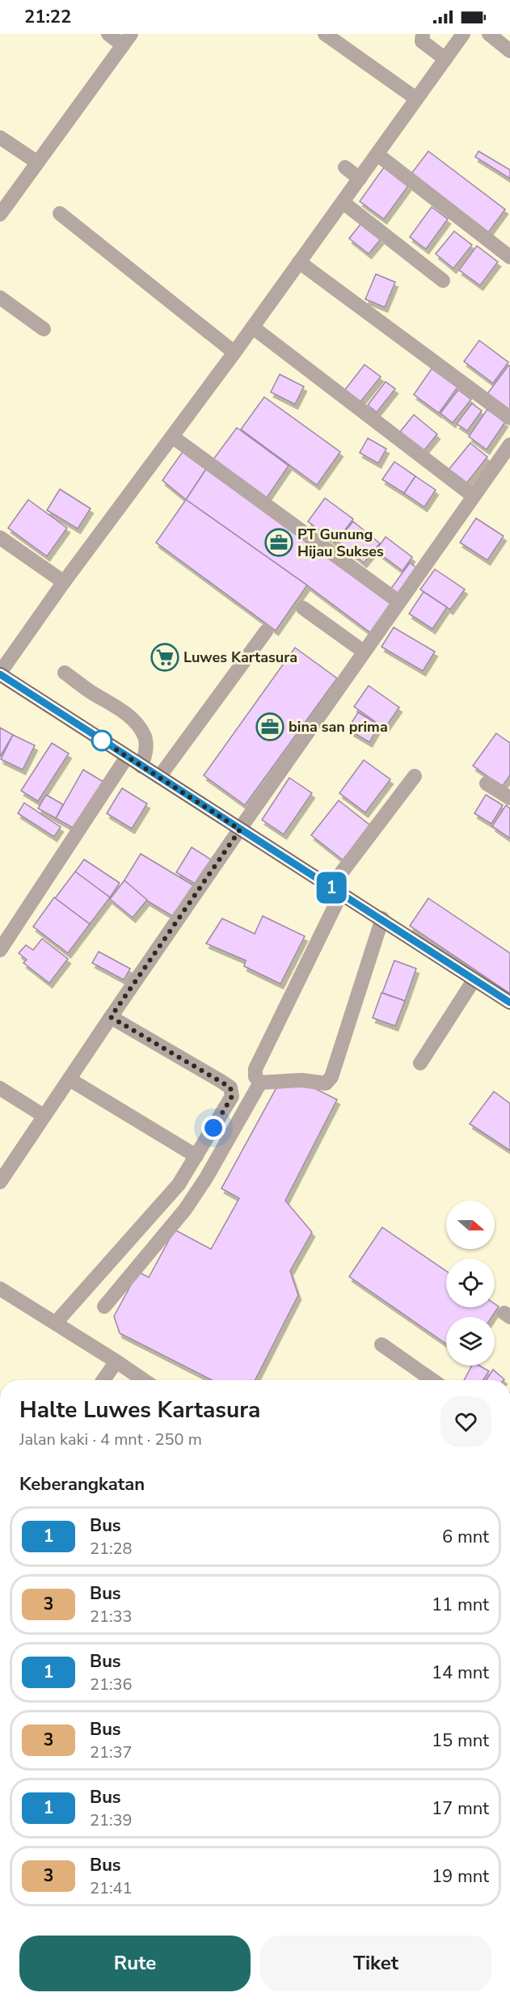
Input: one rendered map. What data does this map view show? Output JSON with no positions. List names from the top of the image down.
{
  "places": {
    "office": ["PT Gunung Hijau Sukses", "bina san prima"],
    "supermarket": ["Luwes Kartasura"]
  },
  "lines": ["bus line 1"],
  "north": "right",
  "page": {
    "status": "21:22",
    "on_map": "1",
    "heading": [
      ["Halte Luwes Kartasura", "Jalan kaki · 4 mnt · 250 m"],
      "Keberangkatan"
    ],
    "list": [
      {
        "mark": "1",
        "name": "Bus",
        "note": "21:28",
        "value": "6 mnt"
      },
      {
        "mark": "3",
        "name": "Bus",
        "note": "21:33",
        "value": "11 mnt"
      },
      {
        "mark": "1",
        "name": "Bus",
        "note": "21:36",
        "value": "14 mnt"
      },
      {
        "mark": "3",
        "name": "Bus",
        "note": "21:37",
        "value": "15 mnt"
      },
      {
        "mark": "1",
        "name": "Bus",
        "note": "21:39",
        "value": "17 mnt"
      },
      {
        "mark": "3",
        "name": "Bus",
        "note": "21:41",
        "value": "19 mnt"
      }
    ],
    "buttons": ["Rute", "Tiket"]
  }
}
